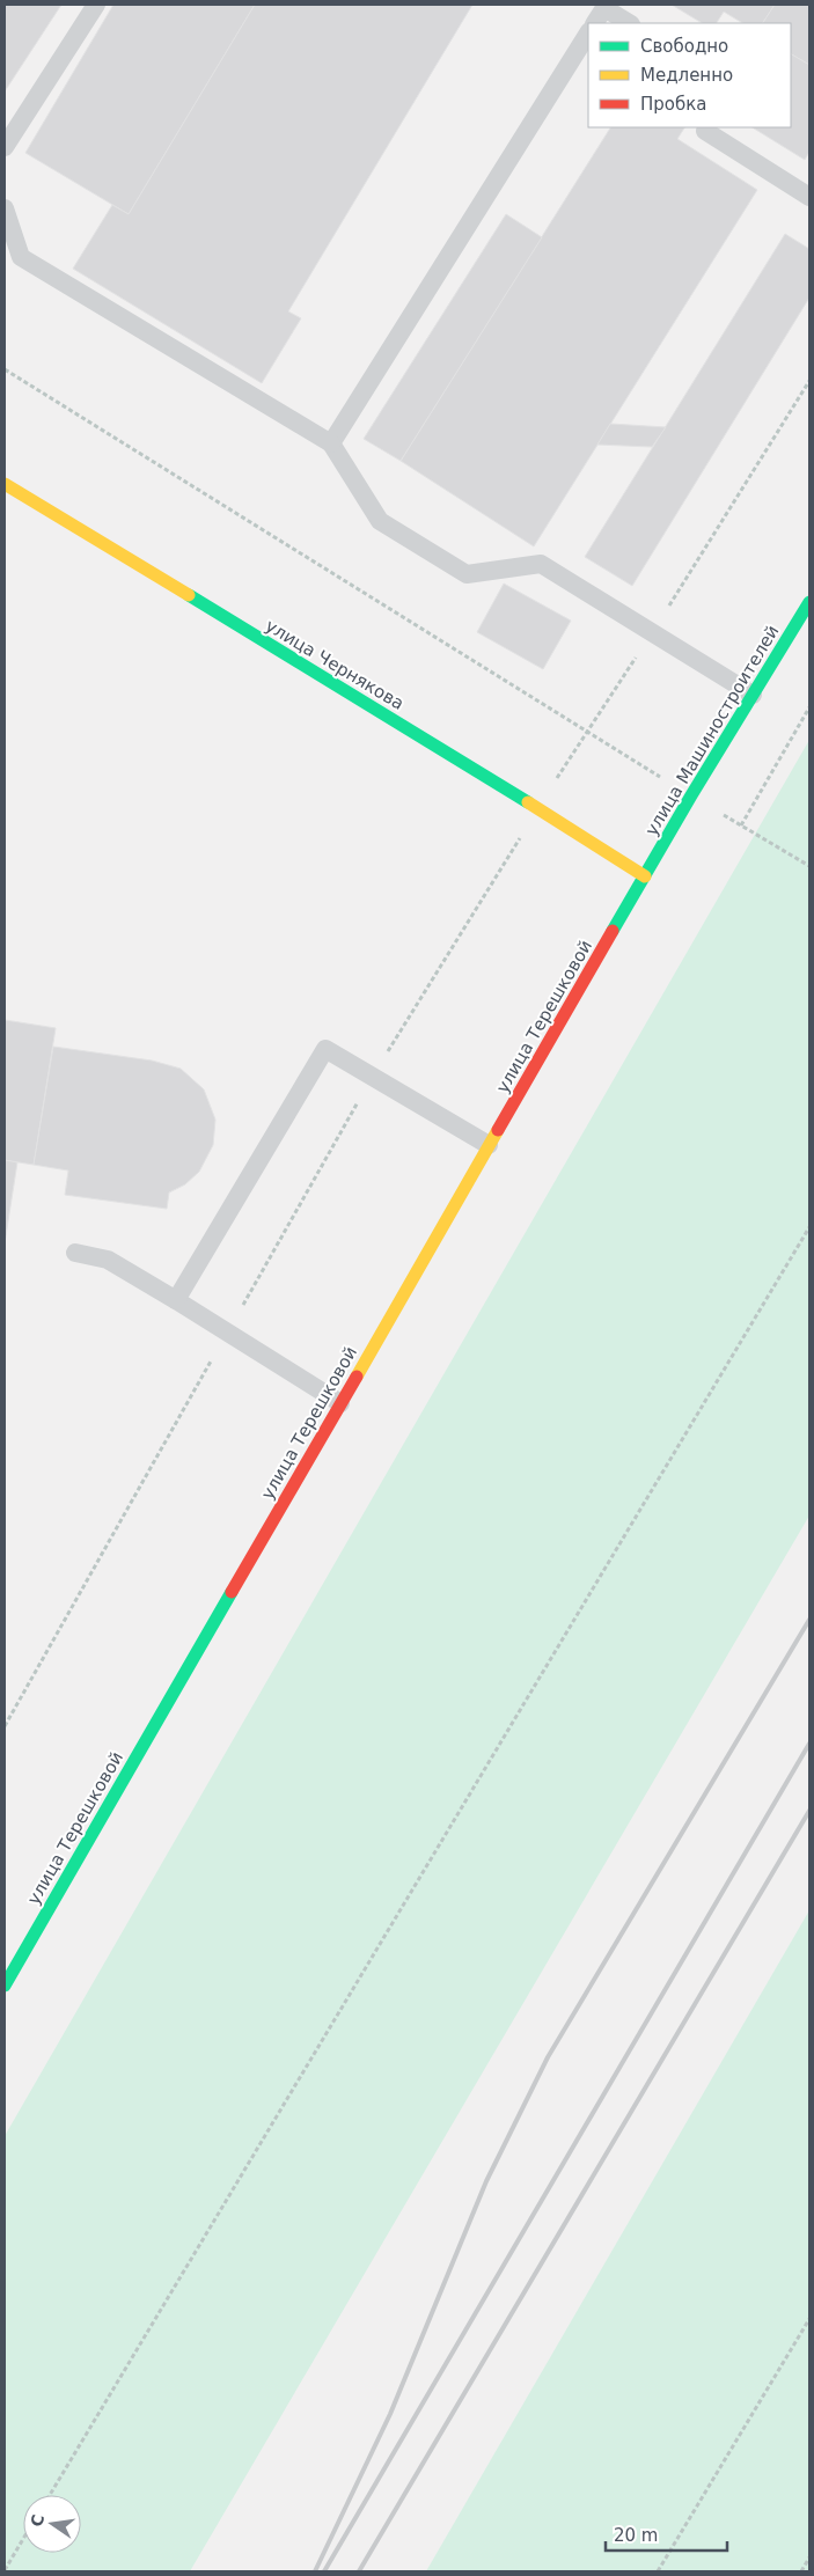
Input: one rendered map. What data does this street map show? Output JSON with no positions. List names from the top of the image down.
{
  "streets": {
    "main road": ["улица Чернякова", "улица Машиностроителей", "улица Терешковой"]
  },
  "crossings": [
    ["улица Чернякова", "улица Машиностроителей"],
    ["улица Чернякова", "улица Терешковой"],
    ["улица Машиностроителей", "улица Терешковой"]
  ],
  "legend": ["Свободно", "Медленно", "Пробка"],
  "scale_bar": "20 m",
  "north": "left"
}
